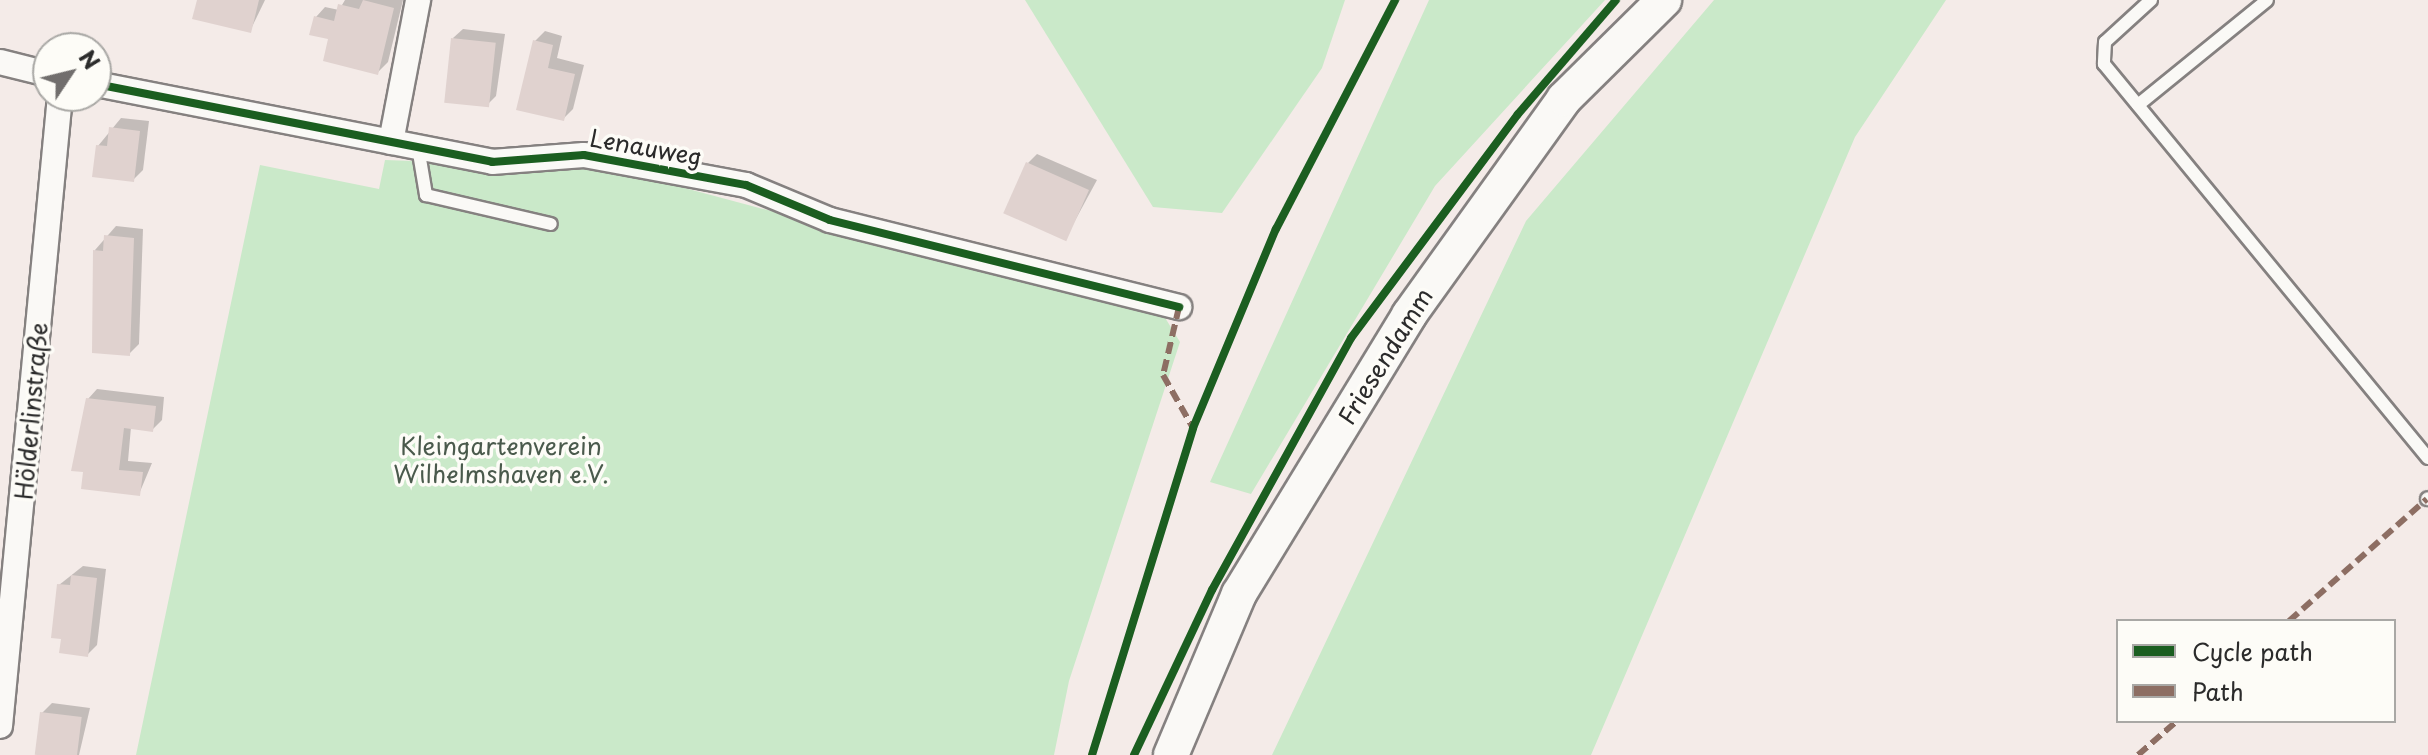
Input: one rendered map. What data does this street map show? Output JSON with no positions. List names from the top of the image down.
{
  "streets": {
    "main road": ["Friesendamm"],
    "street": ["Lenauweg", "Hölderlinstraße"]
  },
  "parks": ["Kleingartenverein Wilhelmshaven e.V."],
  "legend": ["Cycle path", "Path"],
  "north": "top right"
}
